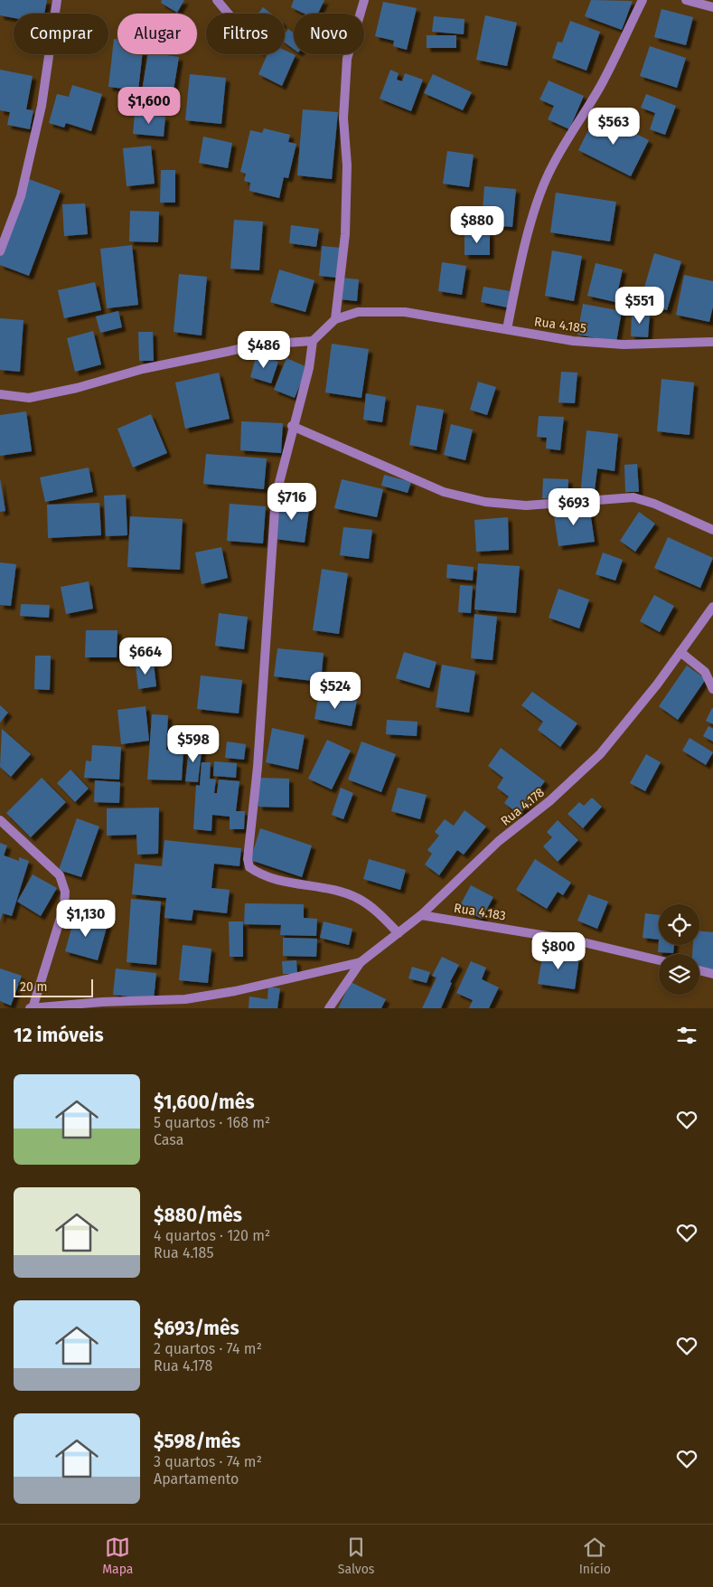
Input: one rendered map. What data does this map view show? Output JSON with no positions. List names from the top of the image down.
{
  "streets": {
    "street": ["Rua 4.185", "Rua 4.178", "Rua 4.183"]
  },
  "crossings": [
    ["Rua 4.178", "Rua 4.183"]
  ],
  "scale_bar": "20 m",
  "page": {
    "chip": [
      "Comprar",
      "Alugar",
      "Filtros",
      "Novo"
    ],
    "price": [
      "$1,600",
      "$563",
      "$880",
      "$551",
      "$486",
      "$716",
      "$693",
      "$664",
      "$524",
      "$598",
      "$1,130",
      "$800"
    ],
    "scale": "20 m",
    "heading": "12 imóveis",
    "list": [
      {
        "name": "$1,600/mês",
        "note": "5 quartos · 168 m² · Casa"
      },
      {
        "name": "$880/mês",
        "note": "4 quartos · 120 m² · Rua 4.185"
      },
      {
        "name": "$693/mês",
        "note": "2 quartos · 74 m² · Rua 4.178"
      },
      {
        "name": "$598/mês",
        "note": "3 quartos · 74 m² · Apartamento"
      }
    ],
    "tabs": ["Mapa", "Salvos", "Início"]
  }
}
